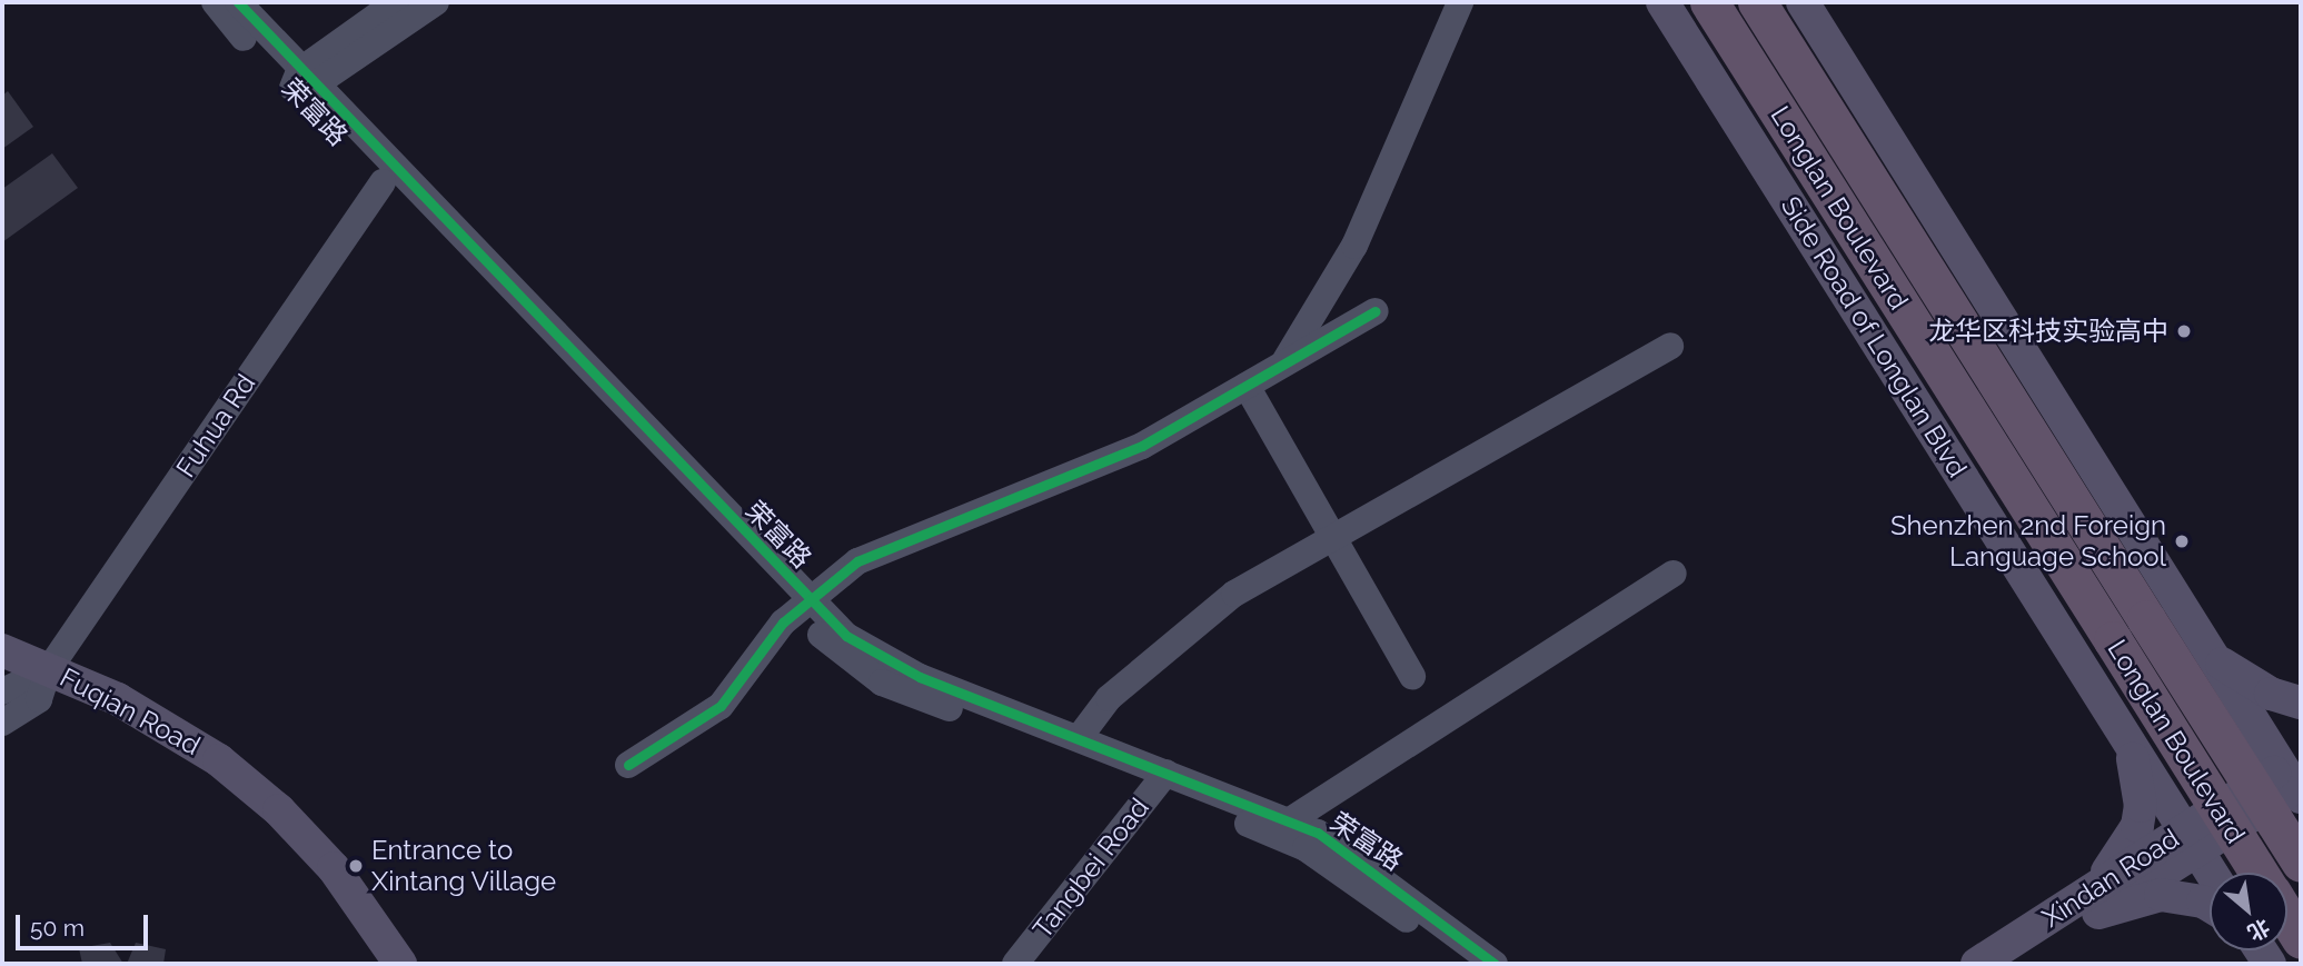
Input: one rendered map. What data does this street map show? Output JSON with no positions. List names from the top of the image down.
{
  "streets": {
    "highway": ["Longlan Boulevard"],
    "main road": ["Side Road of Longlan Blvd", "Fuqian Road", "Xindan Road"],
    "street": ["荣富路", "Fuhua Rd", "Tangbei Road"]
  },
  "crossings": [
    ["荣富路", "Fuhua Rd"],
    ["荣富路", "Tangbei Road"],
    ["Side Road of Longlan Blvd", "Xindan Road"],
    ["Fuhua Rd", "Fuqian Road"]
  ],
  "places": ["龙华区科技实验高中", "Shenzhen 2nd Foreign Language School", "Entrance to Xintang Village"],
  "scale_bar": "50 m",
  "north": "bottom right"
}
